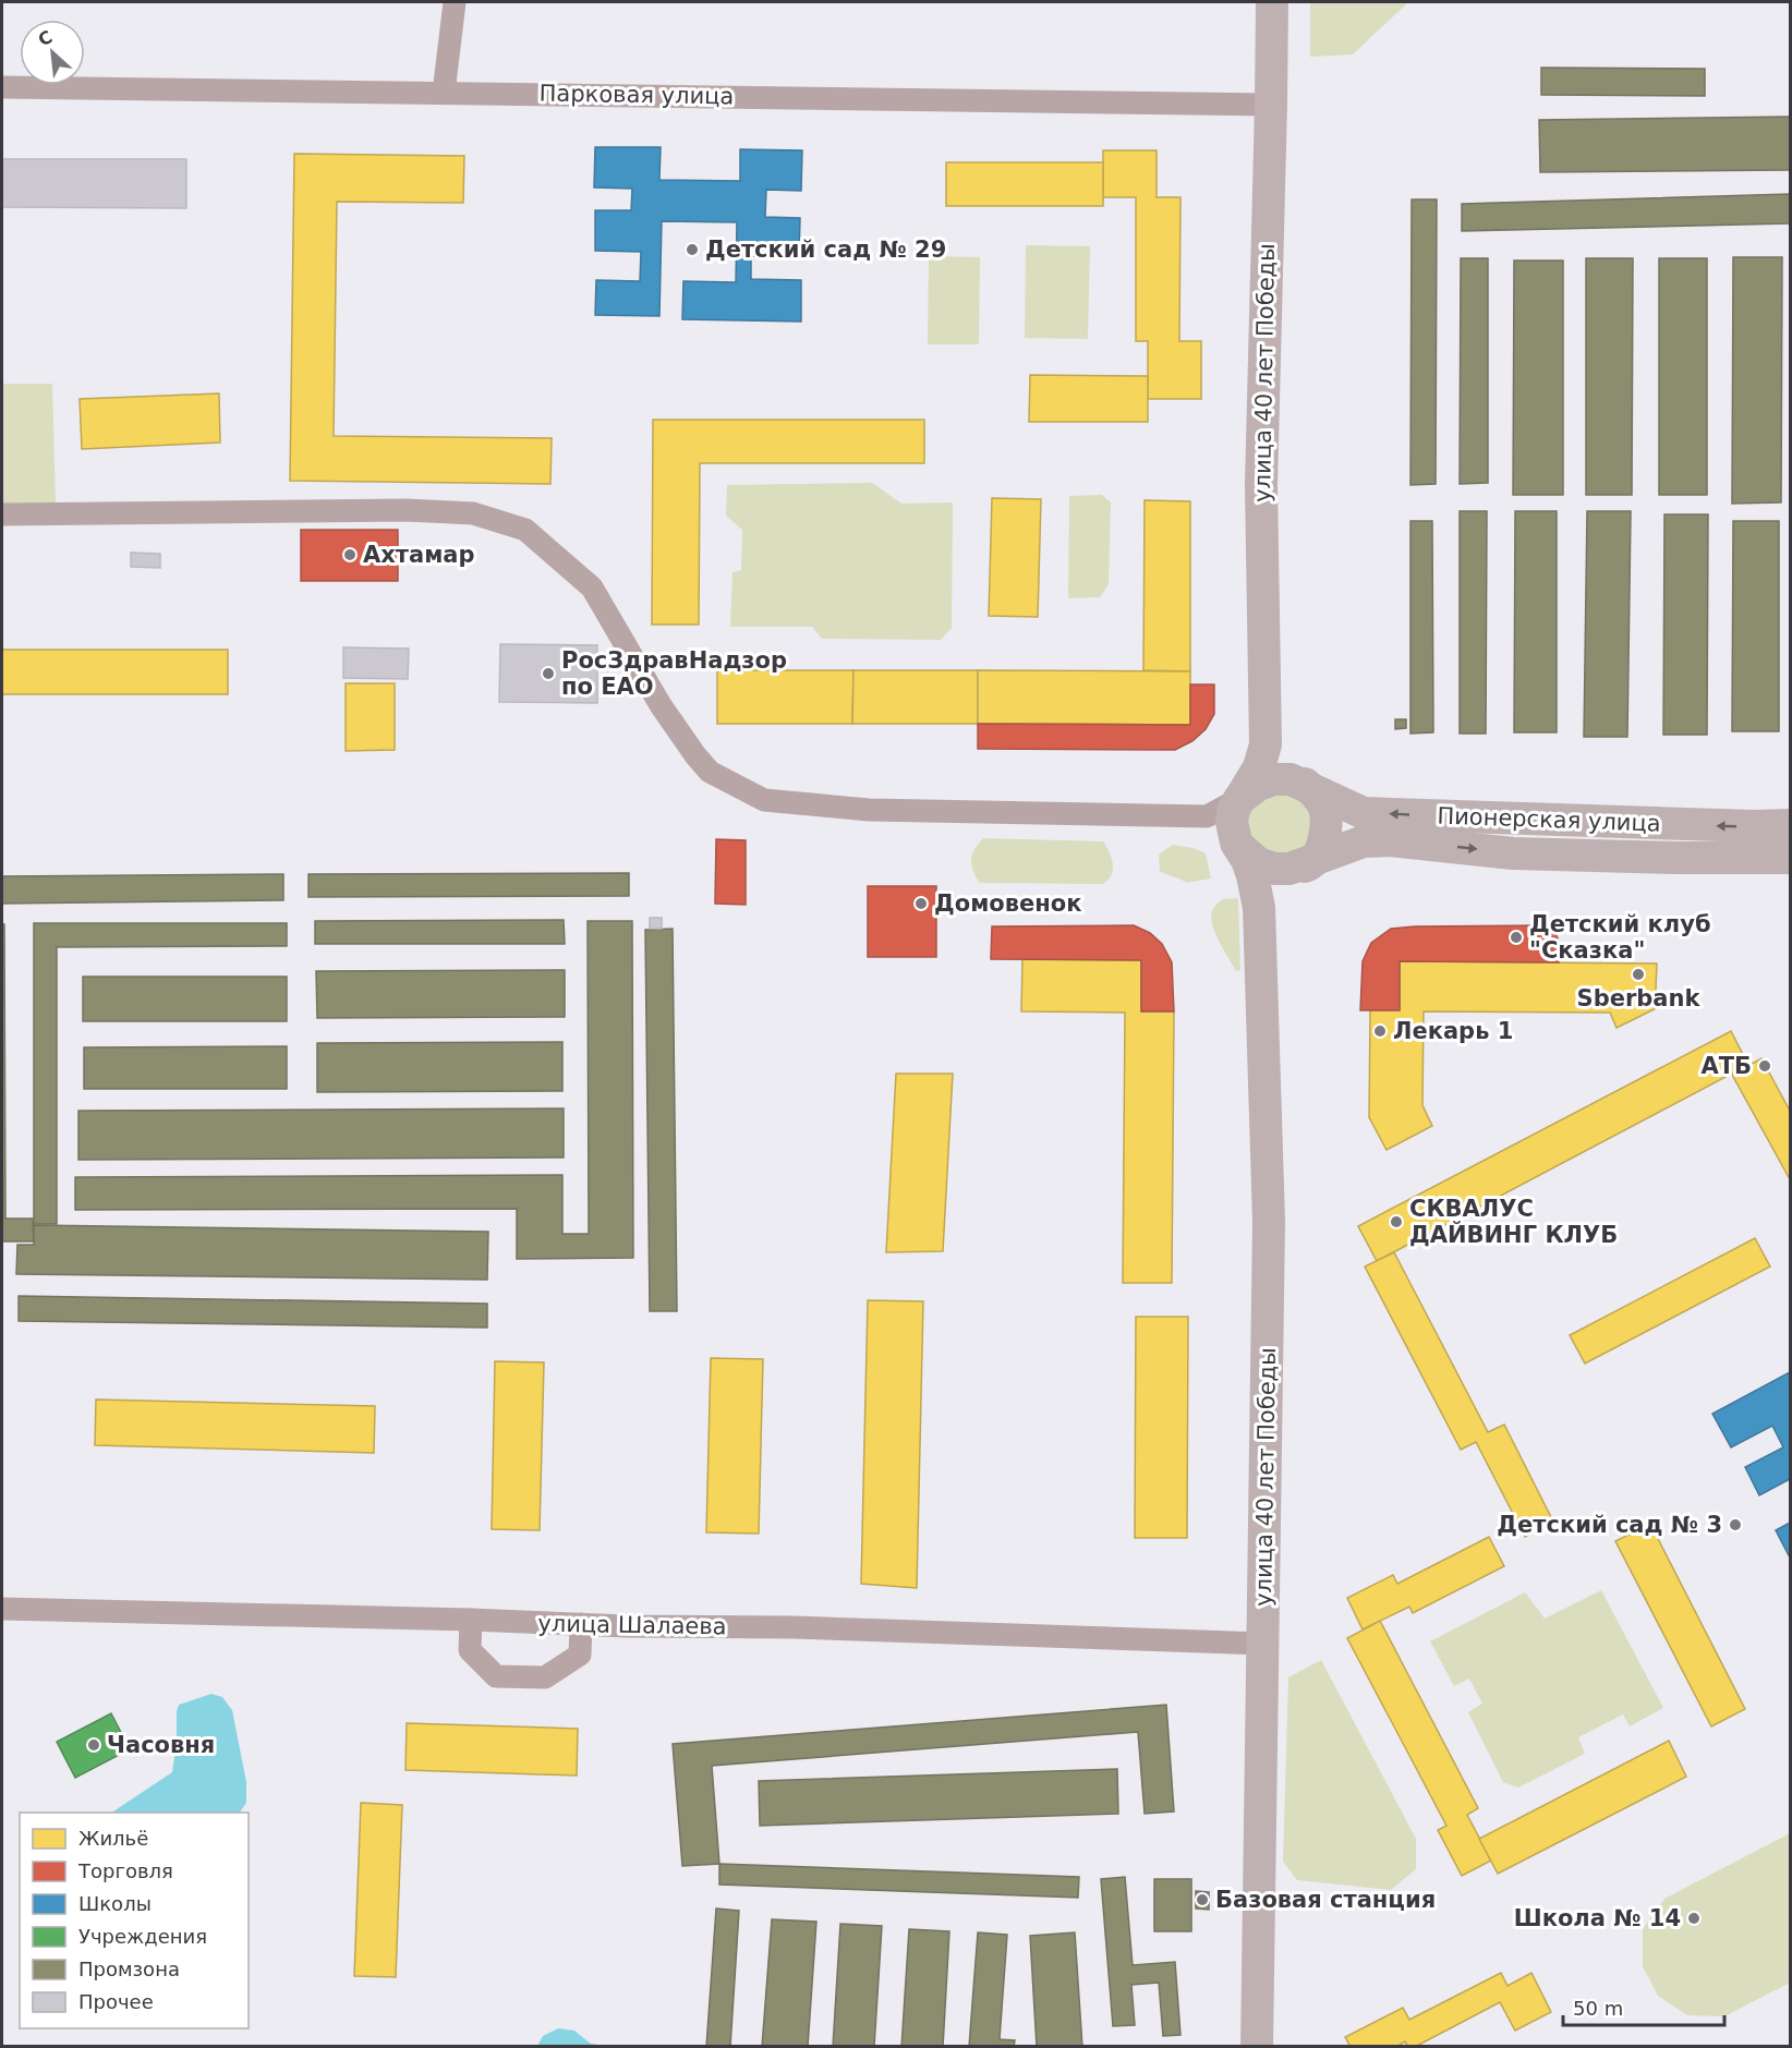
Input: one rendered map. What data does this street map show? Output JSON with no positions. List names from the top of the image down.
{
  "streets": {
    "main road": ["улица 40 лет Победы", "Пионерская улица"],
    "street": ["Парковая улица", "улица Шалаева"]
  },
  "crossings": [
    ["Парковая улица", "улица 40 лет Победы"],
    ["улица 40 лет Победы", "Пионерская улица"],
    ["улица 40 лет Победы", "улица Шалаева"]
  ],
  "places": [
    "Детский сад № 29",
    "Ахтамар",
    "РосЗдравНадзор по ЕАО",
    "Домовенок",
    "Детский клуб \"Сказка\"",
    "Sberbank",
    "Лекарь 1",
    "АТБ",
    "СКВАЛУС ДАЙВИНГ КЛУБ",
    "Детский сад № 3",
    "Часовня",
    "Базовая станция",
    "Школа № 14"
  ],
  "legend": [
    "Жильё",
    "Торговля",
    "Школы",
    "Учреждения",
    "Промзона",
    "Прочее"
  ],
  "scale_bar": "50 m",
  "north": "top left"
}
